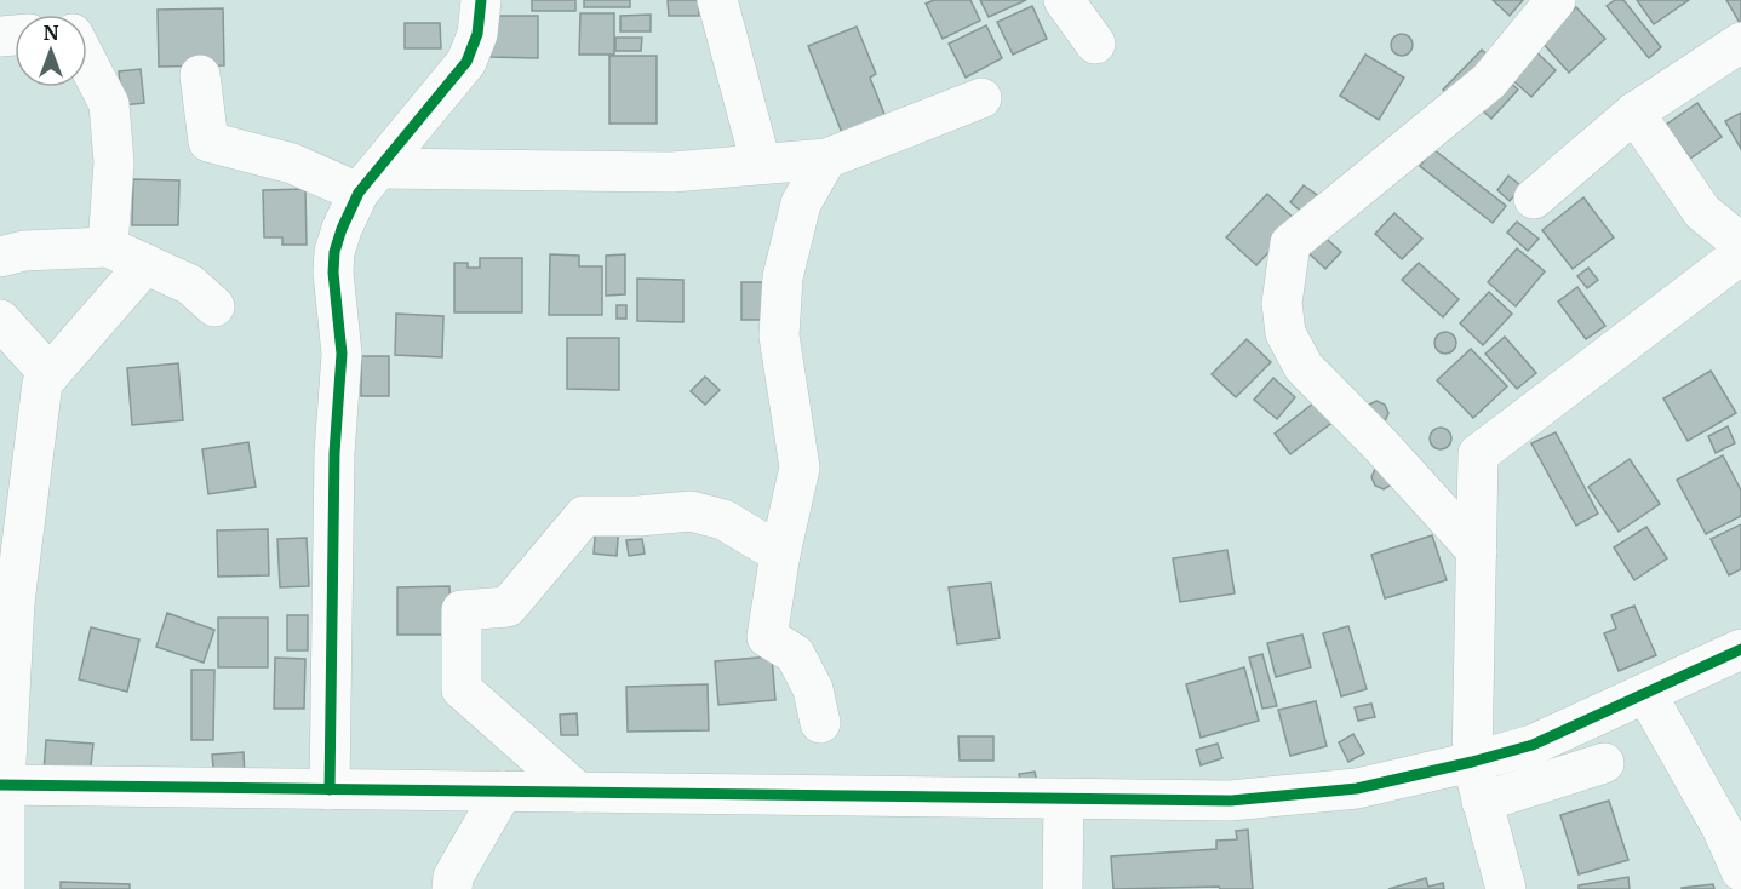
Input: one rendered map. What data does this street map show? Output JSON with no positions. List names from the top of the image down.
{
  "north": "top"
}
